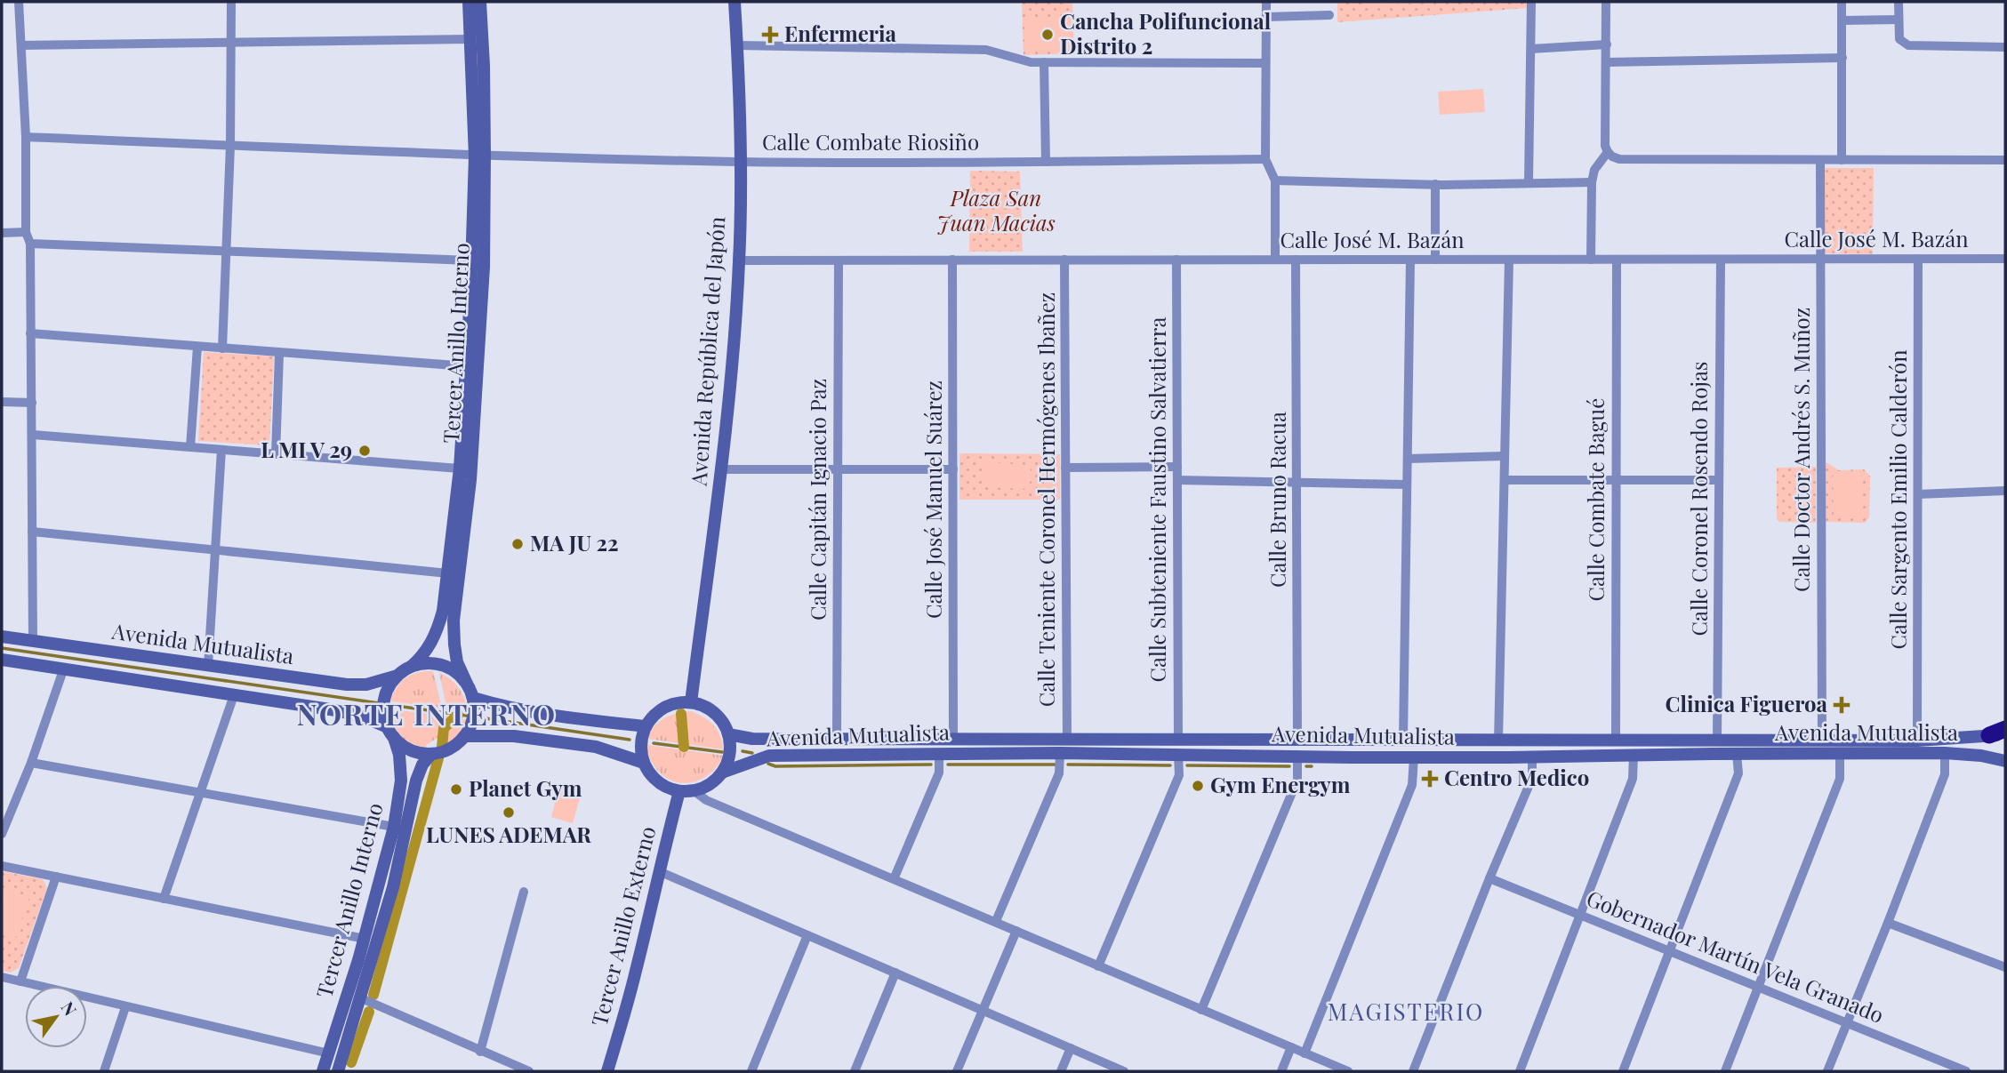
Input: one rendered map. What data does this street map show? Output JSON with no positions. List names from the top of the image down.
{
  "streets": {
    "main road": [
      "Tercer Anillo Interno",
      "Avenida República del Japón",
      "Avenida Mutualista",
      "Tercer Anillo Externo"
    ],
    "street": [
      "Calle Combate Riosiño",
      "Calle José M. Bazán",
      "Calle Doctor Andrés S. Muñoz",
      "Calle Coronel Rosendo Rojas",
      "Calle Capitán Ignacio Paz",
      "Calle José Manuel Suárez",
      "Calle Teniente Coronel Hermógenes Ibañez",
      "Calle Subteniente Faustino Salvatierra",
      "Calle Bruno Racua",
      "Calle Combate Bagué",
      "Calle Sargento Emilio Calderón",
      "Gobernador Martín Vela Granado"
    ]
  },
  "crossings": [
    ["Calle Combate Riosiño", "Tercer Anillo Interno"],
    ["Calle Combate Riosiño", "Avenida República del Japón"],
    ["Calle José M. Bazán", "Avenida República del Japón"],
    ["Calle José M. Bazán", "Calle Doctor Andrés S. Muñoz"],
    ["Calle José M. Bazán", "Calle Coronel Rosendo Rojas"],
    ["Calle José M. Bazán", "Calle Capitán Ignacio Paz"],
    ["Calle José M. Bazán", "Calle José Manuel Suárez"],
    ["Calle José M. Bazán", "Calle Teniente Coronel Hermógenes Ibañez"],
    ["Calle José M. Bazán", "Calle Subteniente Faustino Salvatierra"],
    ["Calle José M. Bazán", "Calle Bruno Racua"],
    ["Calle José M. Bazán", "Calle Combate Bagué"],
    ["Calle José M. Bazán", "Calle Sargento Emilio Calderón"],
    ["Tercer Anillo Interno", "Avenida Mutualista"],
    ["Avenida República del Japón", "Avenida Mutualista"],
    ["Avenida República del Japón", "Tercer Anillo Externo"],
    ["Calle Doctor Andrés S. Muñoz", "Avenida Mutualista"],
    ["Calle Coronel Rosendo Rojas", "Avenida Mutualista"],
    ["Calle Capitán Ignacio Paz", "Avenida Mutualista"],
    ["Calle José Manuel Suárez", "Avenida Mutualista"],
    ["Calle Teniente Coronel Hermógenes Ibañez", "Avenida Mutualista"],
    ["Calle Subteniente Faustino Salvatierra", "Avenida Mutualista"],
    ["Calle Bruno Racua", "Avenida Mutualista"],
    ["Calle Combate Bagué", "Avenida Mutualista"],
    ["Calle Sargento Emilio Calderón", "Avenida Mutualista"],
    ["Avenida Mutualista", "Tercer Anillo Externo"]
  ],
  "districts": ["NORTE INTERNO", "MAGISTERIO"],
  "parks": ["Plaza San Juan Macias"],
  "places": {
    "health": ["Enfermeria", "Clinica Figueroa", "Centro Medico"],
    "other": [
      "Cancha Polifuncional Distrito 2",
      "L MI V 29",
      "MA JU 22",
      "Gym Energym",
      "Planet Gym",
      "LUNES ADEMAR"
    ]
  },
  "north": "top right"
}
